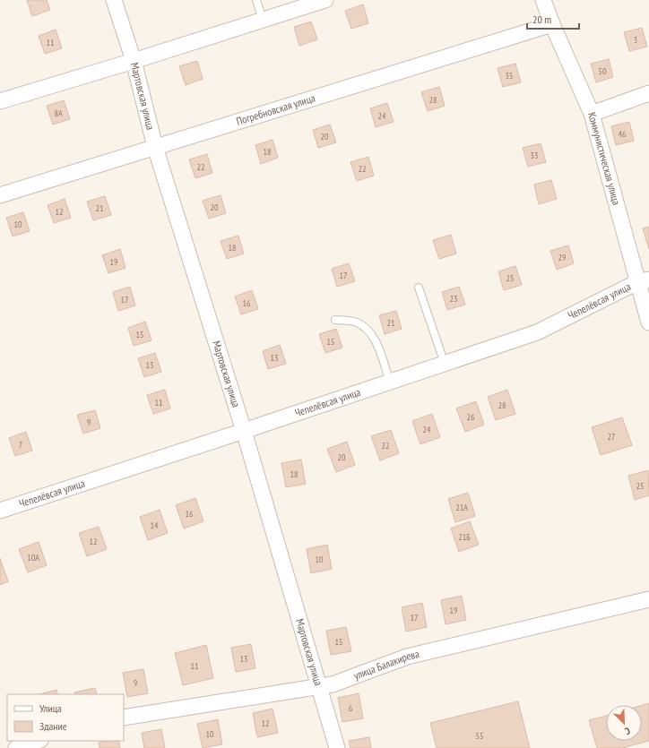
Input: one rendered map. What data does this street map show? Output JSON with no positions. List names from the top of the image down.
{
  "streets": {
    "street": [
      "Мартовская улица",
      "Погребновская улица",
      "Коммунистическая улица",
      "Чепелёвсая улица",
      "улица Балакирева"
    ]
  },
  "crossings": [
    ["Мартовская улица", "Погребновская улица"],
    ["Мартовская улица", "Чепелёвсая улица"],
    ["Мартовская улица", "улица Балакирева"],
    ["Погребновская улица", "Коммунистическая улица"],
    ["Коммунистическая улица", "Чепелёвсая улица"]
  ],
  "house_numbers": [
    "3",
    "11",
    "50",
    "35",
    "28",
    "8А",
    "24",
    "46",
    "20",
    "18",
    "33",
    "22",
    "22",
    "20",
    "21",
    "12",
    "10",
    "18",
    "29",
    "19",
    "17",
    "25",
    "23",
    "17",
    "16",
    "21",
    "15",
    "15",
    "13",
    "13",
    "11",
    "28",
    "26",
    "9",
    "24",
    "27",
    "7",
    "22",
    "20",
    "18",
    "25",
    "21А",
    "16",
    "14",
    "21Б",
    "12",
    "10А",
    "10",
    "19",
    "17",
    "15",
    "13",
    "11",
    "9",
    "6",
    "12",
    "10",
    "55"
  ],
  "legend": ["Улица", "Здание"],
  "scale_bar": "20 m",
  "north": "bottom right"
}
